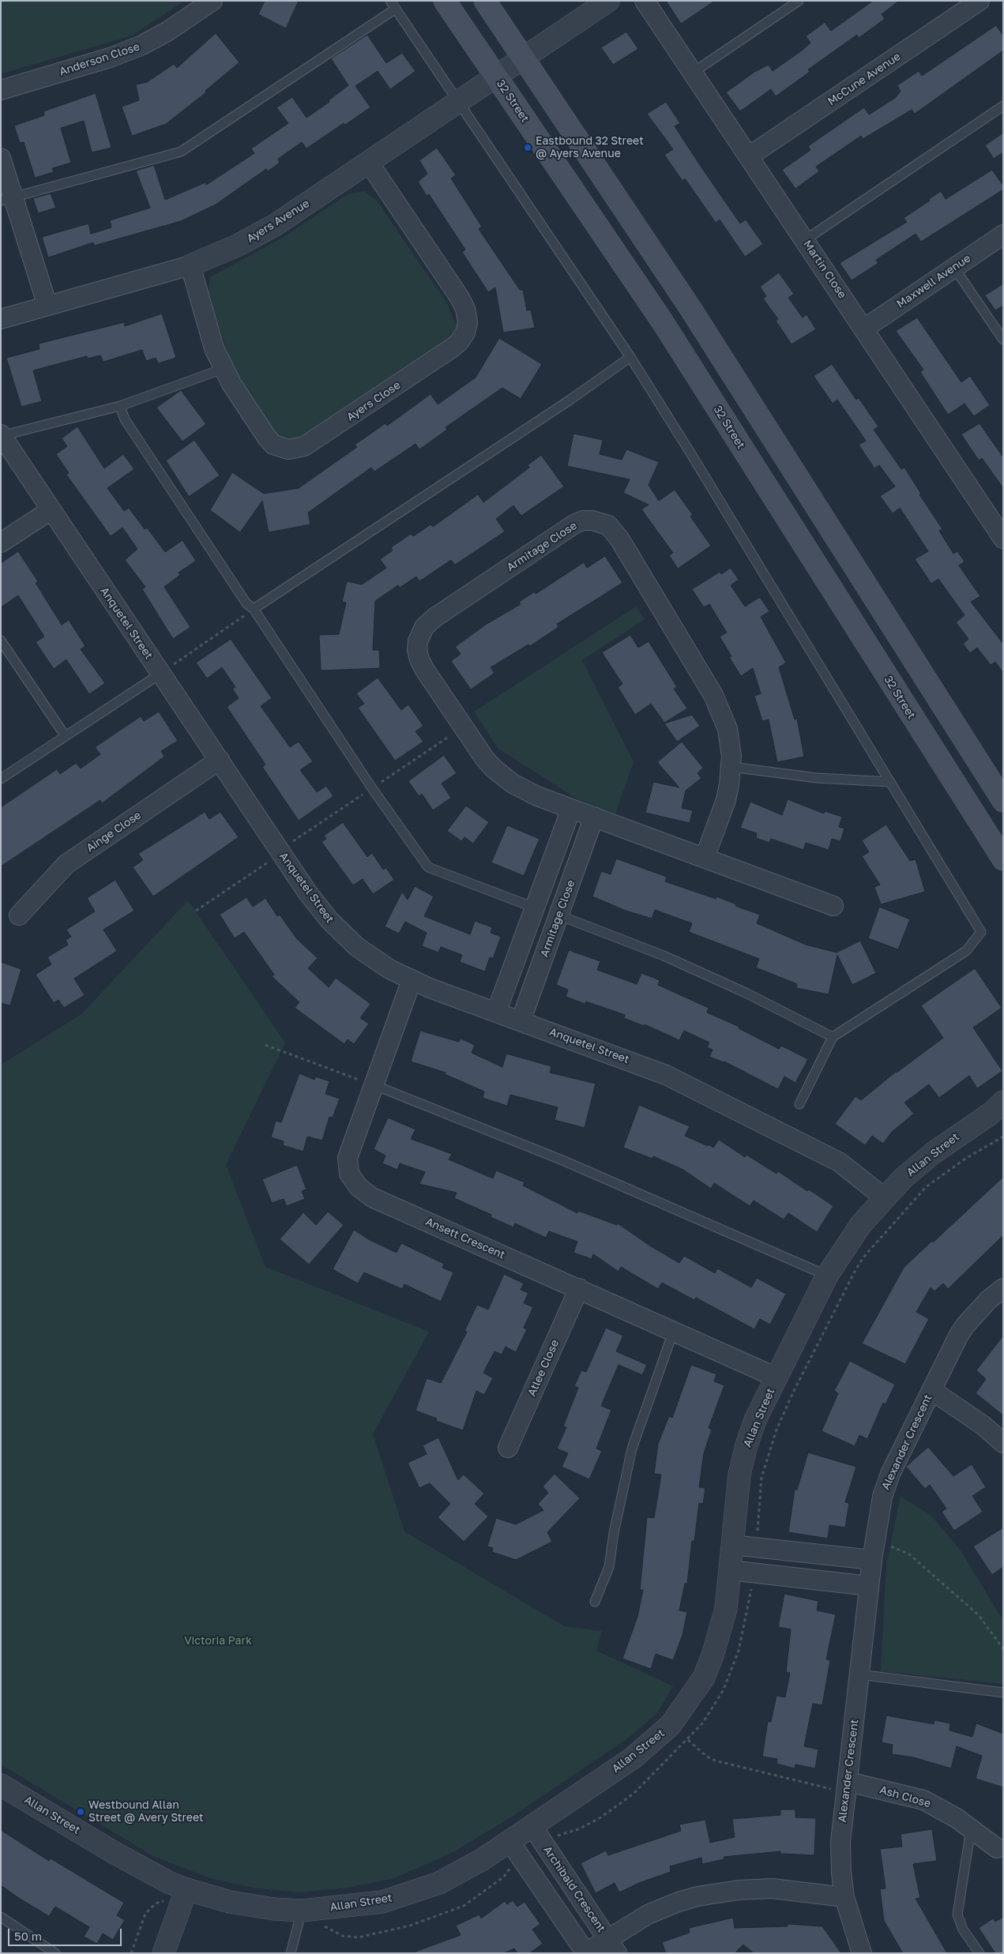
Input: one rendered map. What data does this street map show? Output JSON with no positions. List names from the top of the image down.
{
  "streets": {
    "main road": ["32 Street"],
    "street": [
      "Anderson Close",
      "McCune Avenue",
      "Ayers Avenue",
      "Martin Close",
      "Maxwell Avenue",
      "Ayers Close",
      "Armitage Close",
      "Anquetel Street",
      "Ainge Close",
      "Allan Street",
      "Ansett Crescent",
      "Atlee Close",
      "Alexander Crescent",
      "Ash Close",
      "Archibald Crescent"
    ]
  },
  "crossings": [
    ["McCune Avenue", "Martin Close"],
    ["32 Street", "Ayers Avenue"],
    ["Ayers Avenue", "Ayers Close"],
    ["Martin Close", "Maxwell Avenue"],
    ["Armitage Close", "Anquetel Street"],
    ["Anquetel Street", "Ainge Close"],
    ["Anquetel Street", "Allan Street"],
    ["Anquetel Street", "Ansett Crescent"],
    ["Allan Street", "Ansett Crescent"],
    ["Allan Street", "Archibald Crescent"],
    ["Ansett Crescent", "Atlee Close"],
    ["Alexander Crescent", "Ash Close"]
  ],
  "parks": ["Victoria Park"],
  "places": ["Eastbound 32 Street @ Ayers Avenue", "Westbound Allan Street @ Avery Street"],
  "scale_bar": "50 m"
}
